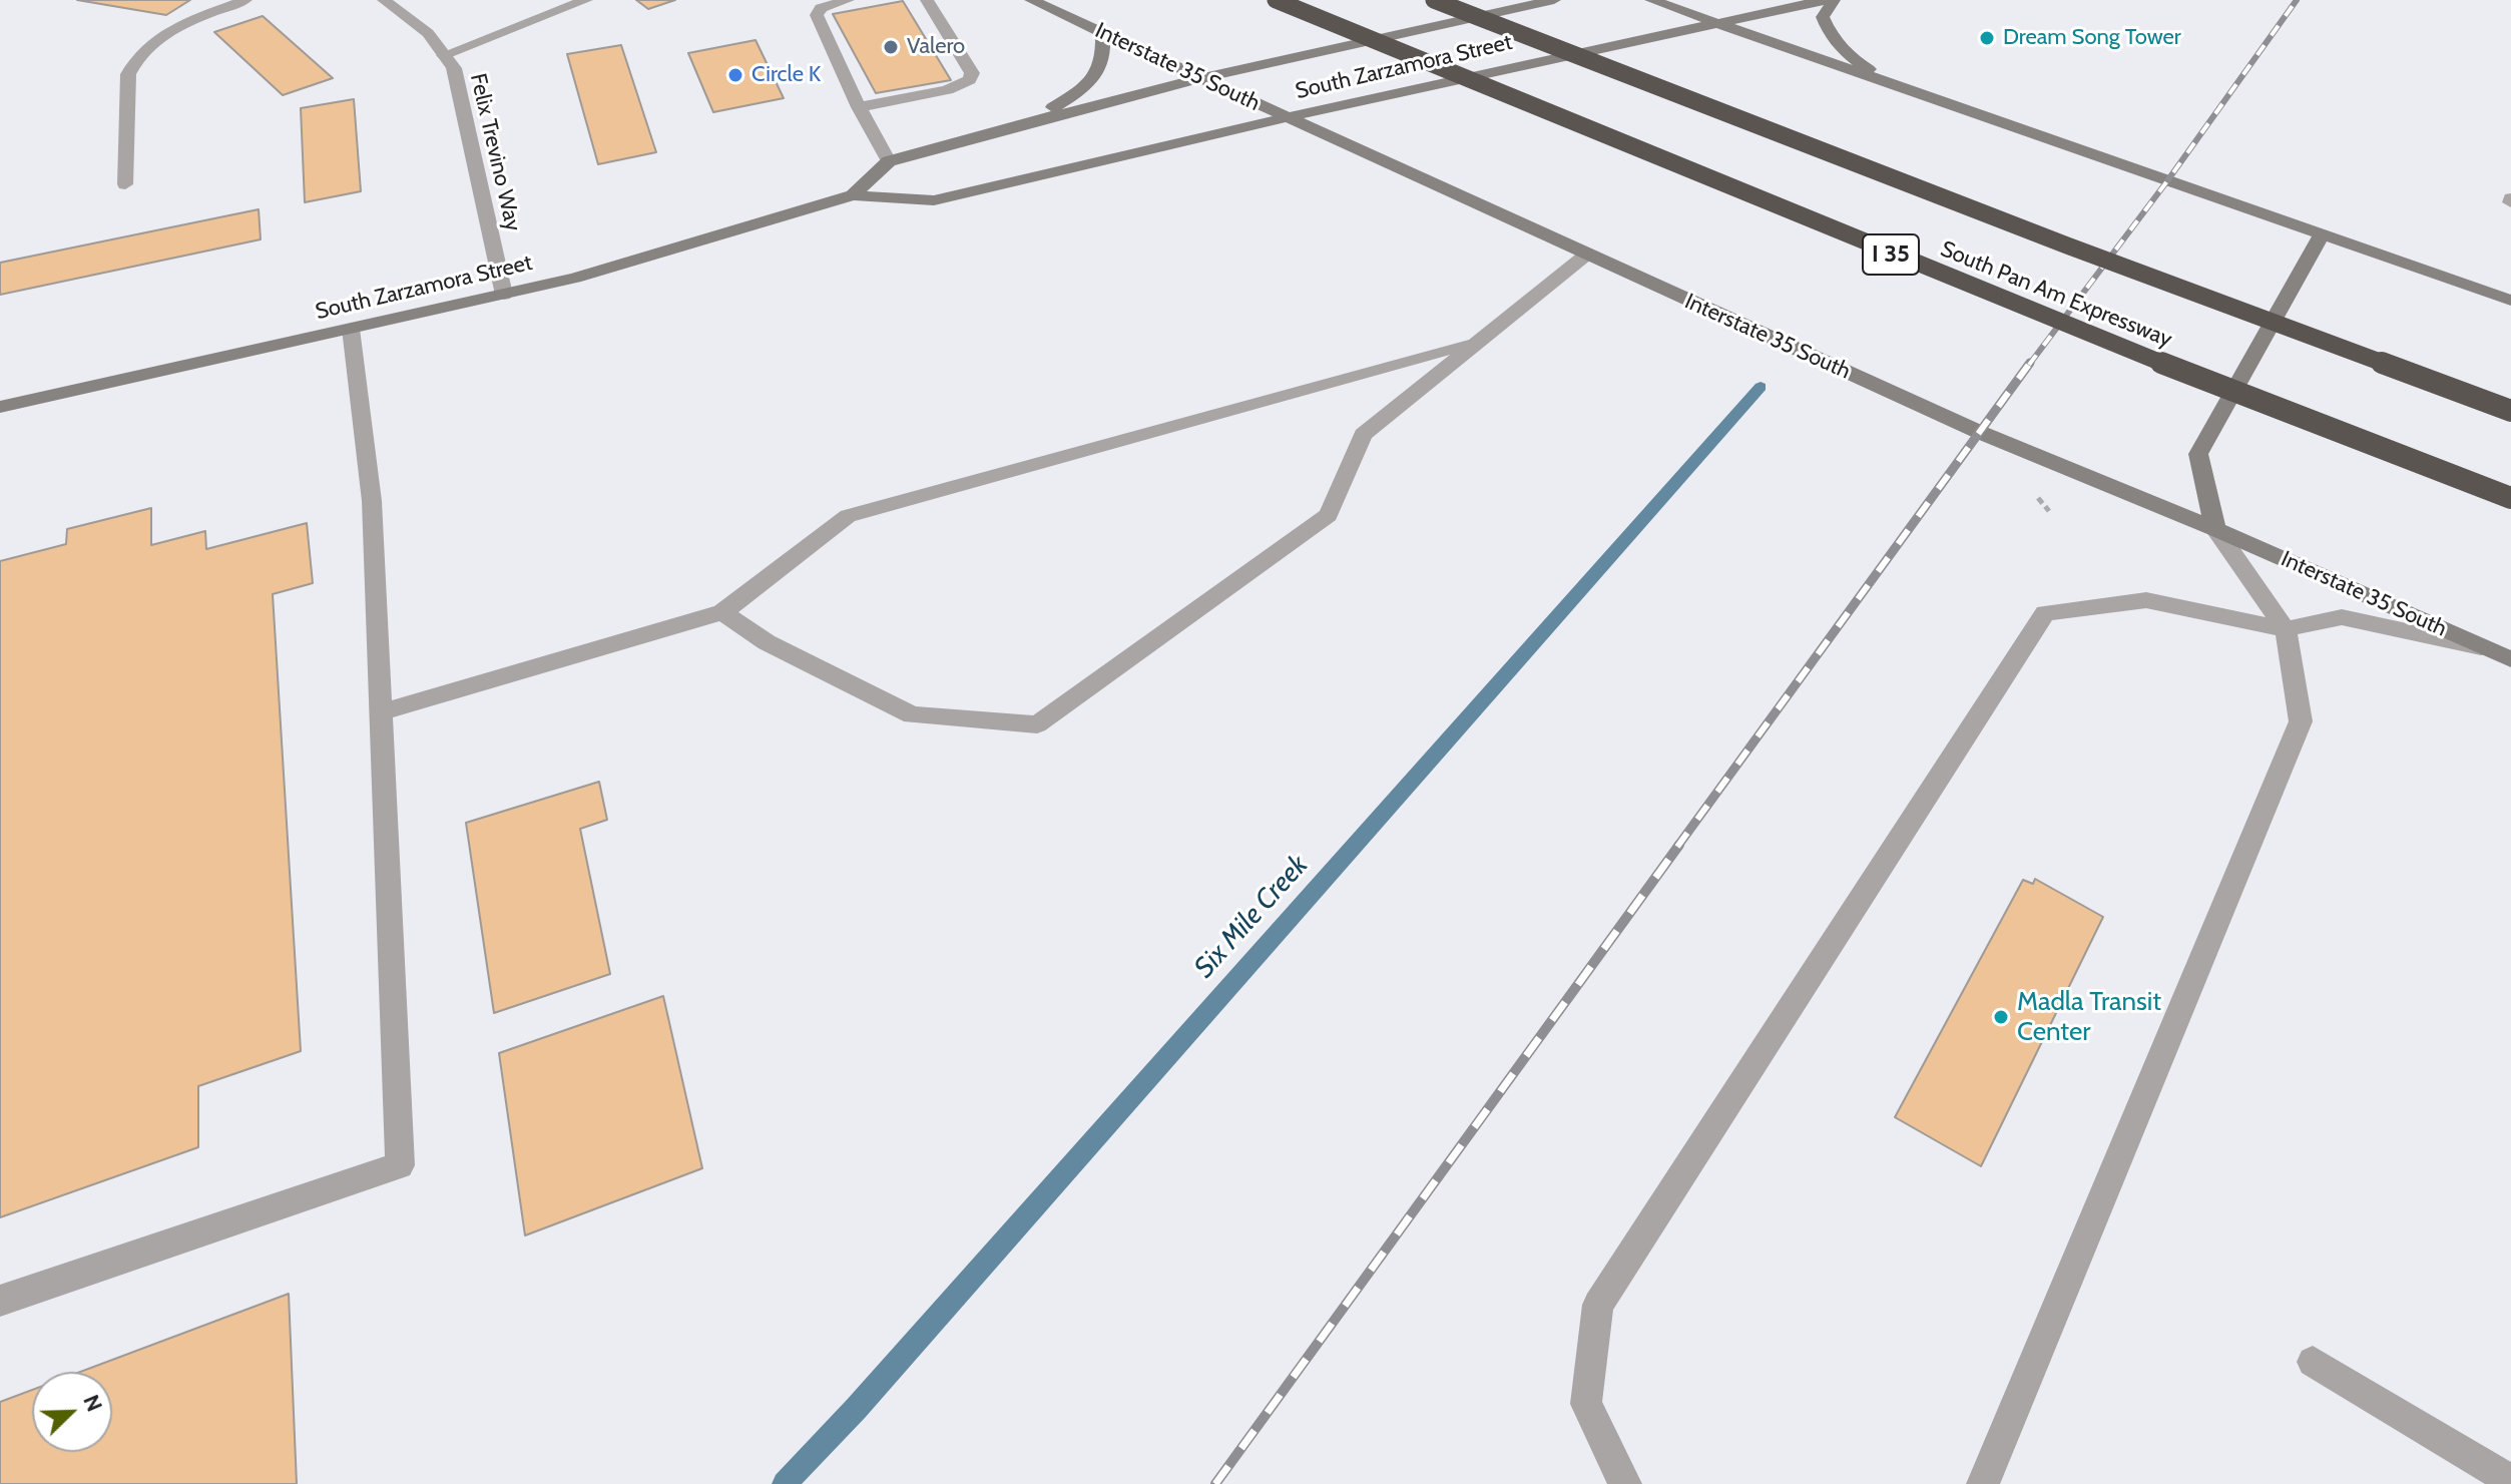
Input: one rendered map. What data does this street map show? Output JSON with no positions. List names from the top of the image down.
{
  "streets": {
    "highway": ["I 35", "South Pan Am Expressway"],
    "main road": ["Interstate 35 South", "South Zarzamora Street"],
    "street": ["Felix Trevino Way"]
  },
  "crossings": [
    ["Interstate 35 South", "South Zarzamora Street"],
    ["South Zarzamora Street", "Felix Trevino Way"]
  ],
  "water": ["Six Mile Creek"],
  "places": [
    "Dream Song Tower",
    "Valero",
    "Circle K",
    "Madla Transit Center"
  ],
  "north": "top right"
}
